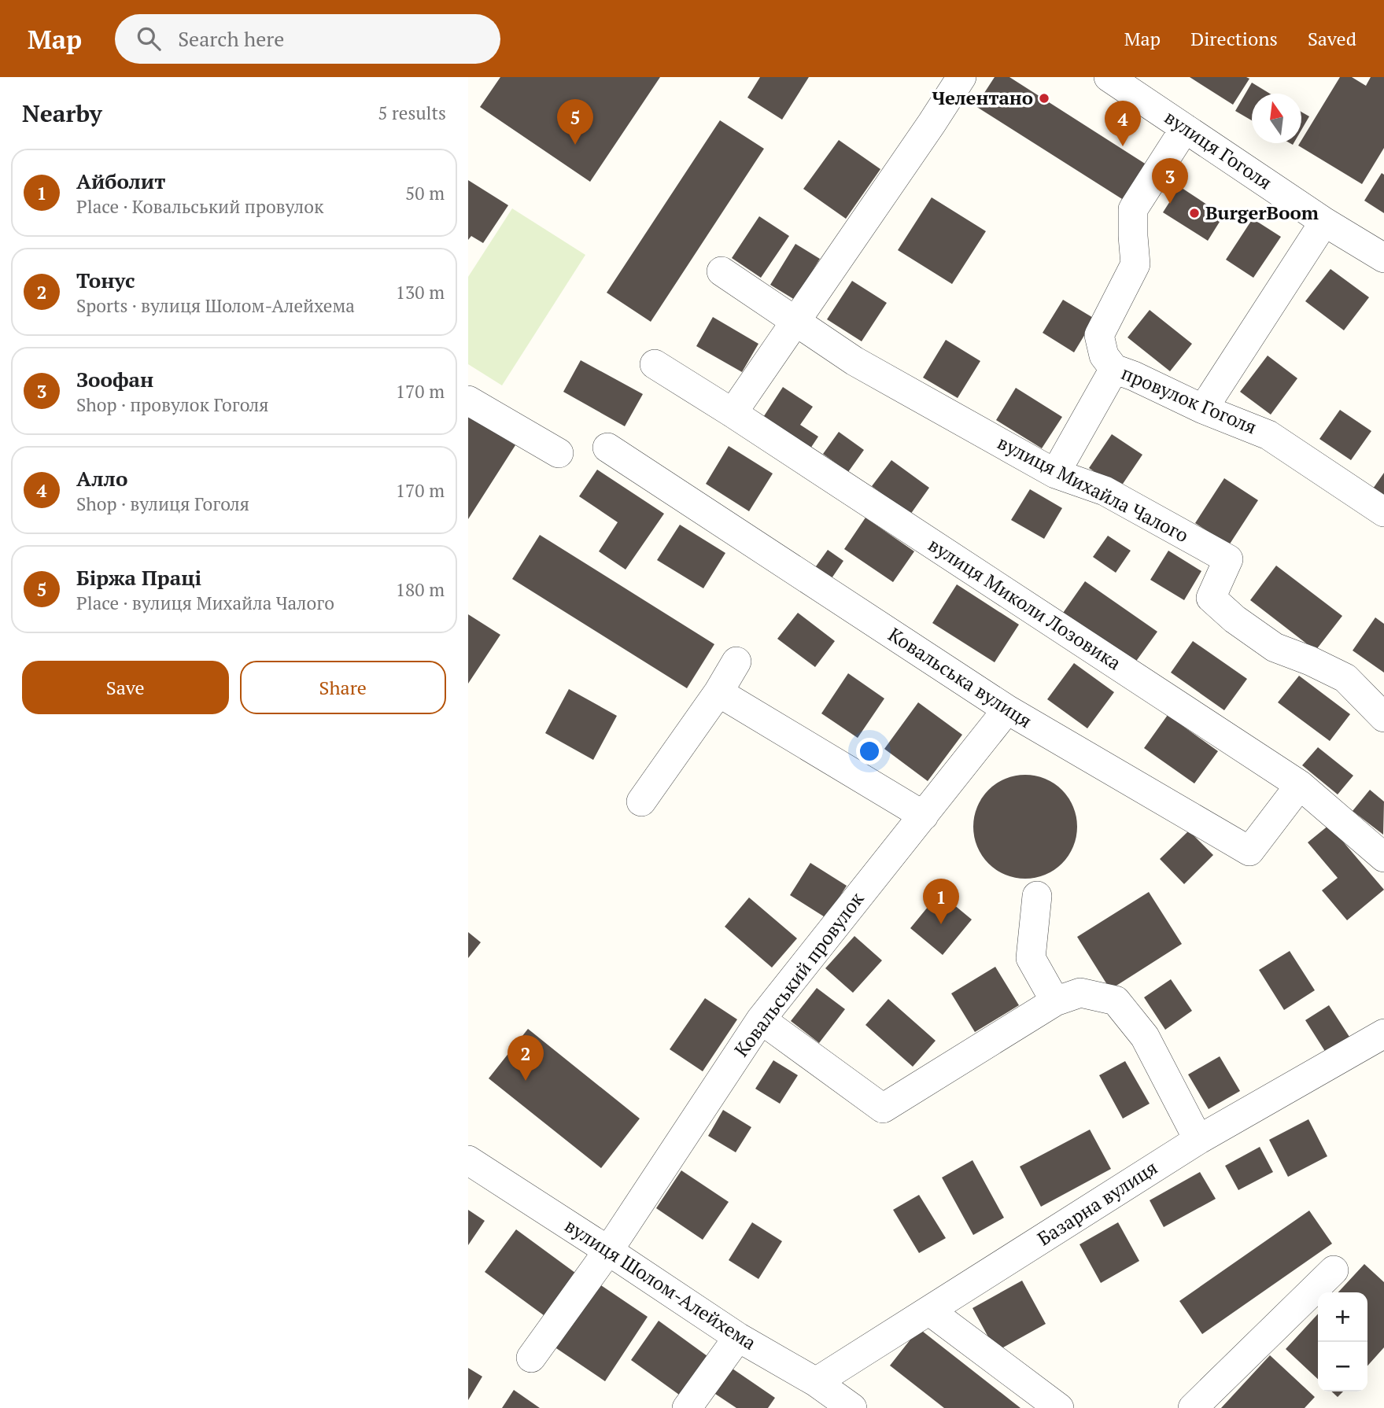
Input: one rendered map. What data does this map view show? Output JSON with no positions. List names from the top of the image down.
{
  "streets": {
    "street": [
      "вулиця Гоголя",
      "провулок Гоголя",
      "вулиця Михайла Чалого",
      "вулиця Миколи Лозовика",
      "Ковальська вулиця",
      "Ковальський провулок",
      "Базарна вулиця",
      "вулиця Шолом-Алейхема"
    ]
  },
  "crossings": [
    ["вулиця Гоголя", "провулок Гоголя"],
    ["вулиця Миколи Лозовика", "Ковальська вулиця"],
    ["Ковальська вулиця", "Ковальський провулок"],
    ["Ковальський провулок", "вулиця Шолом-Алейхема"],
    ["Базарна вулиця", "вулиця Шолом-Алейхема"]
  ],
  "places": ["Челентано", "BurgerBoom"],
  "north": "top",
  "page": {
    "header": "Map",
    "search": "Search here",
    "nav": ["Map", "Directions", "Saved"],
    "heading": ["Nearby", "5 results"],
    "pins": [
      "5",
      "4",
      "3",
      "1",
      "2"
    ],
    "list": [
      {
        "mark": "1",
        "name": "Айболит",
        "note": "Place · Ковальський провулок",
        "value": "50 m"
      },
      {
        "mark": "2",
        "name": "Тонус",
        "note": "Sports · вулиця Шолом-Алейхема",
        "value": "130 m"
      },
      {
        "mark": "3",
        "name": "Зоофан",
        "note": "Shop · провулок Гоголя",
        "value": "170 m"
      },
      {
        "mark": "4",
        "name": "Алло",
        "note": "Shop · вулиця Гоголя",
        "value": "170 m"
      },
      {
        "mark": "5",
        "name": "Біржа Праці",
        "note": "Place · вулиця Михайла Чалого",
        "value": "180 m"
      }
    ],
    "buttons": ["Save", "Share"],
    "map_buttons": ["+", "−"]
  }
}
